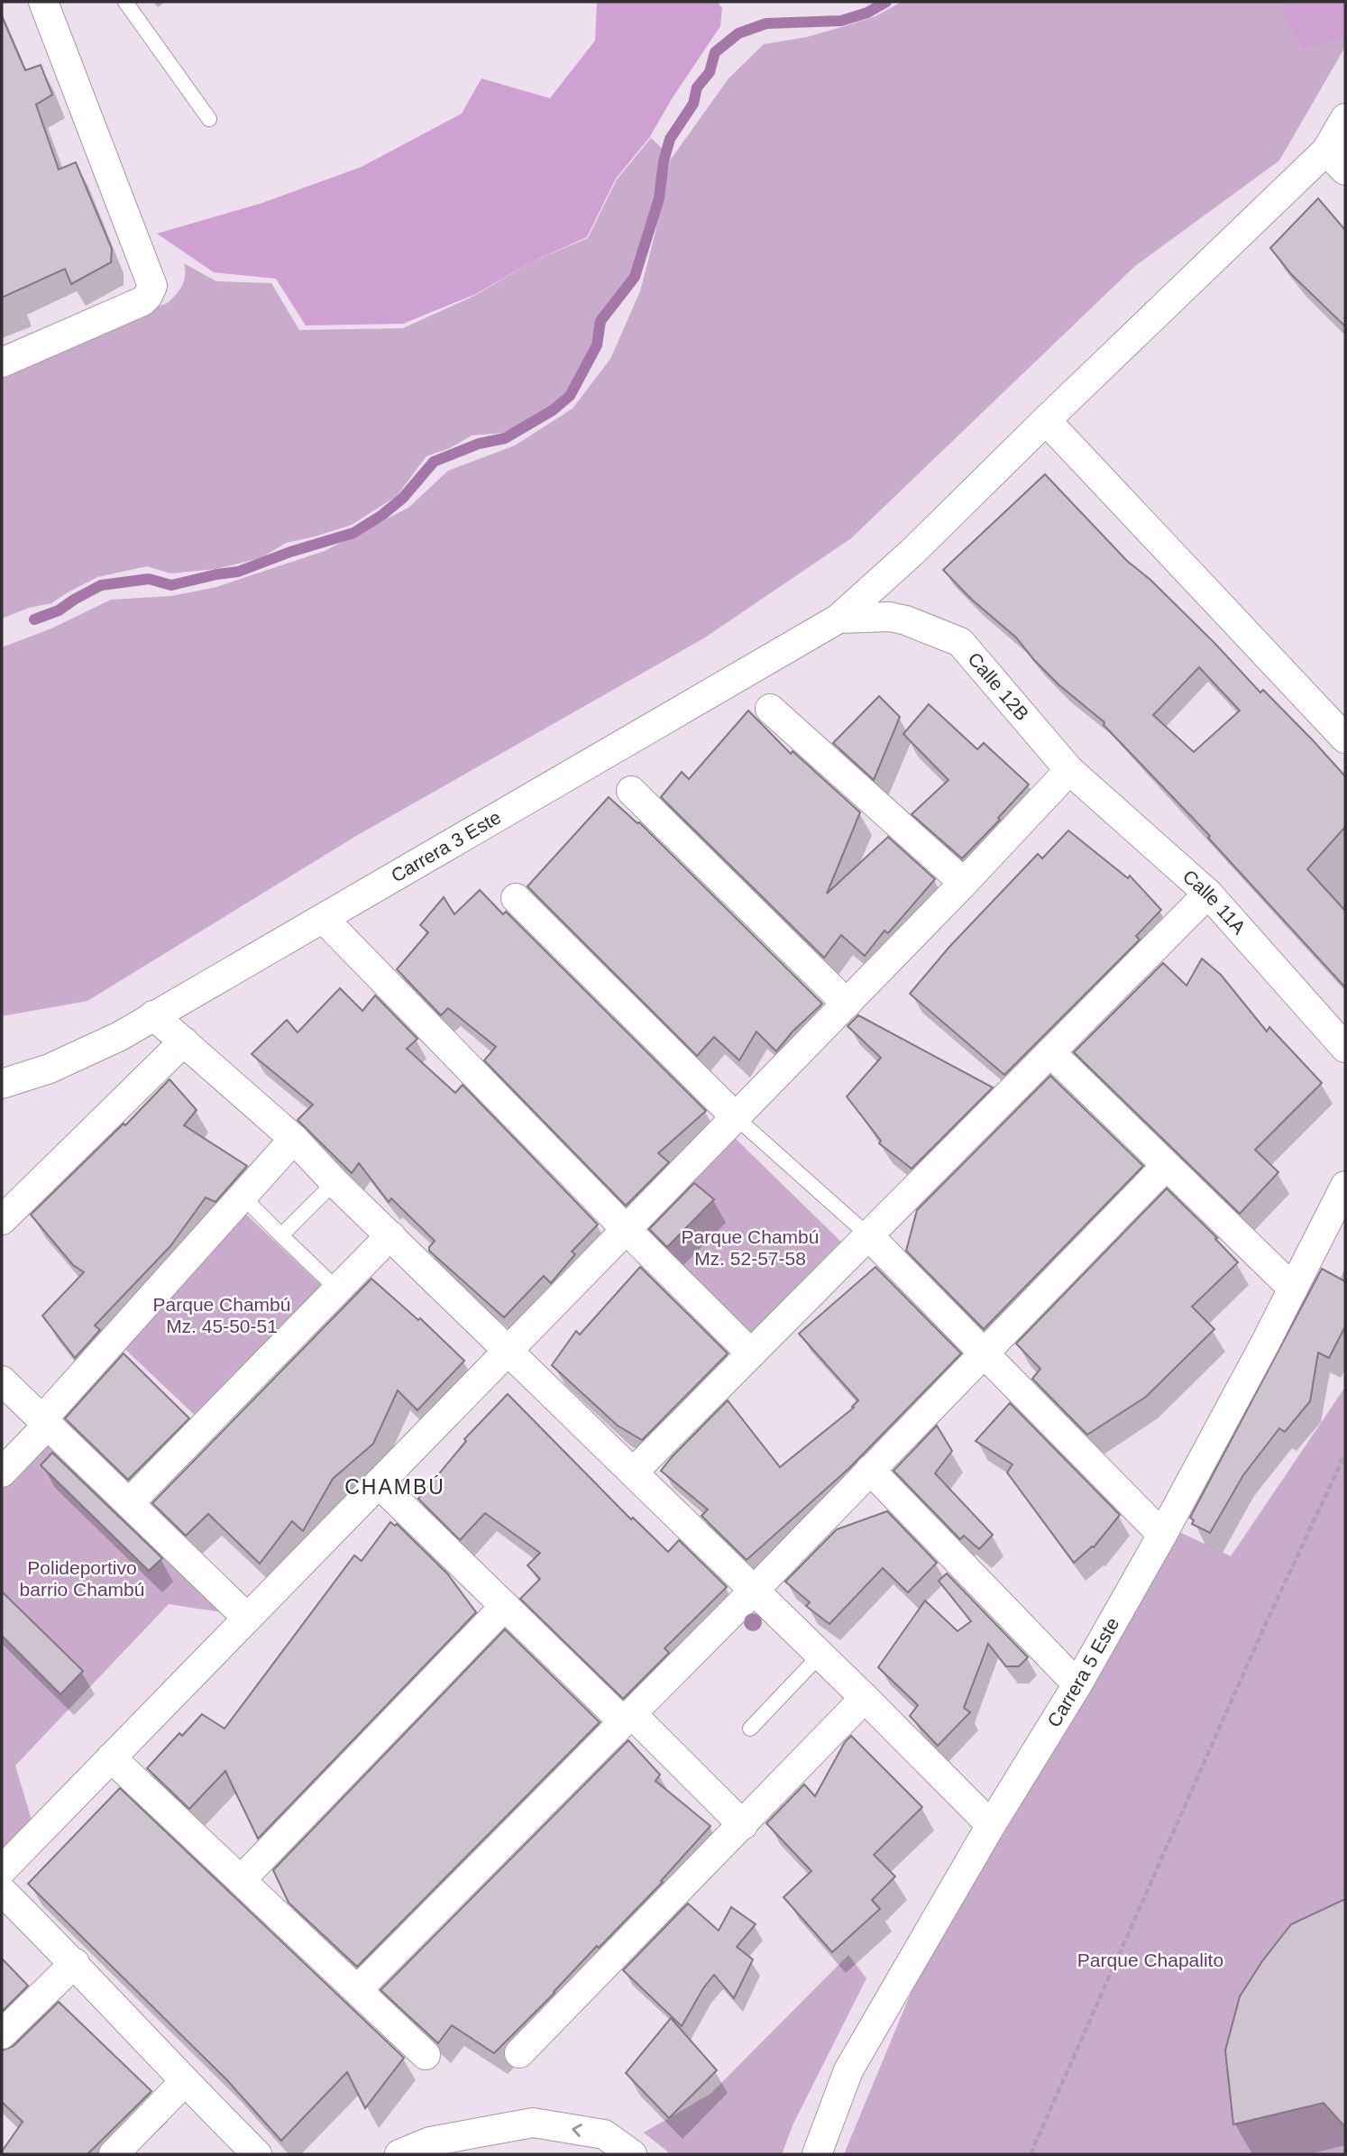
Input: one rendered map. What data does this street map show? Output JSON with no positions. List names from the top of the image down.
{
  "streets": {
    "street": [
      "Calle 12B",
      "Carrera 3 Este",
      "Calle 11A",
      "Carrera 5 Este"
    ]
  },
  "crossings": [
    ["Calle 12B", "Carrera 3 Este"],
    ["Calle 12B", "Calle 11A"]
  ],
  "districts": ["CHAMBÚ"],
  "parks": [
    "Parque Chambú Mz. 52-57-58",
    "Parque Chambú Mz. 45-50-51",
    "Polideportivo barrio Chambú",
    "Parque Chapalito"
  ]
}
